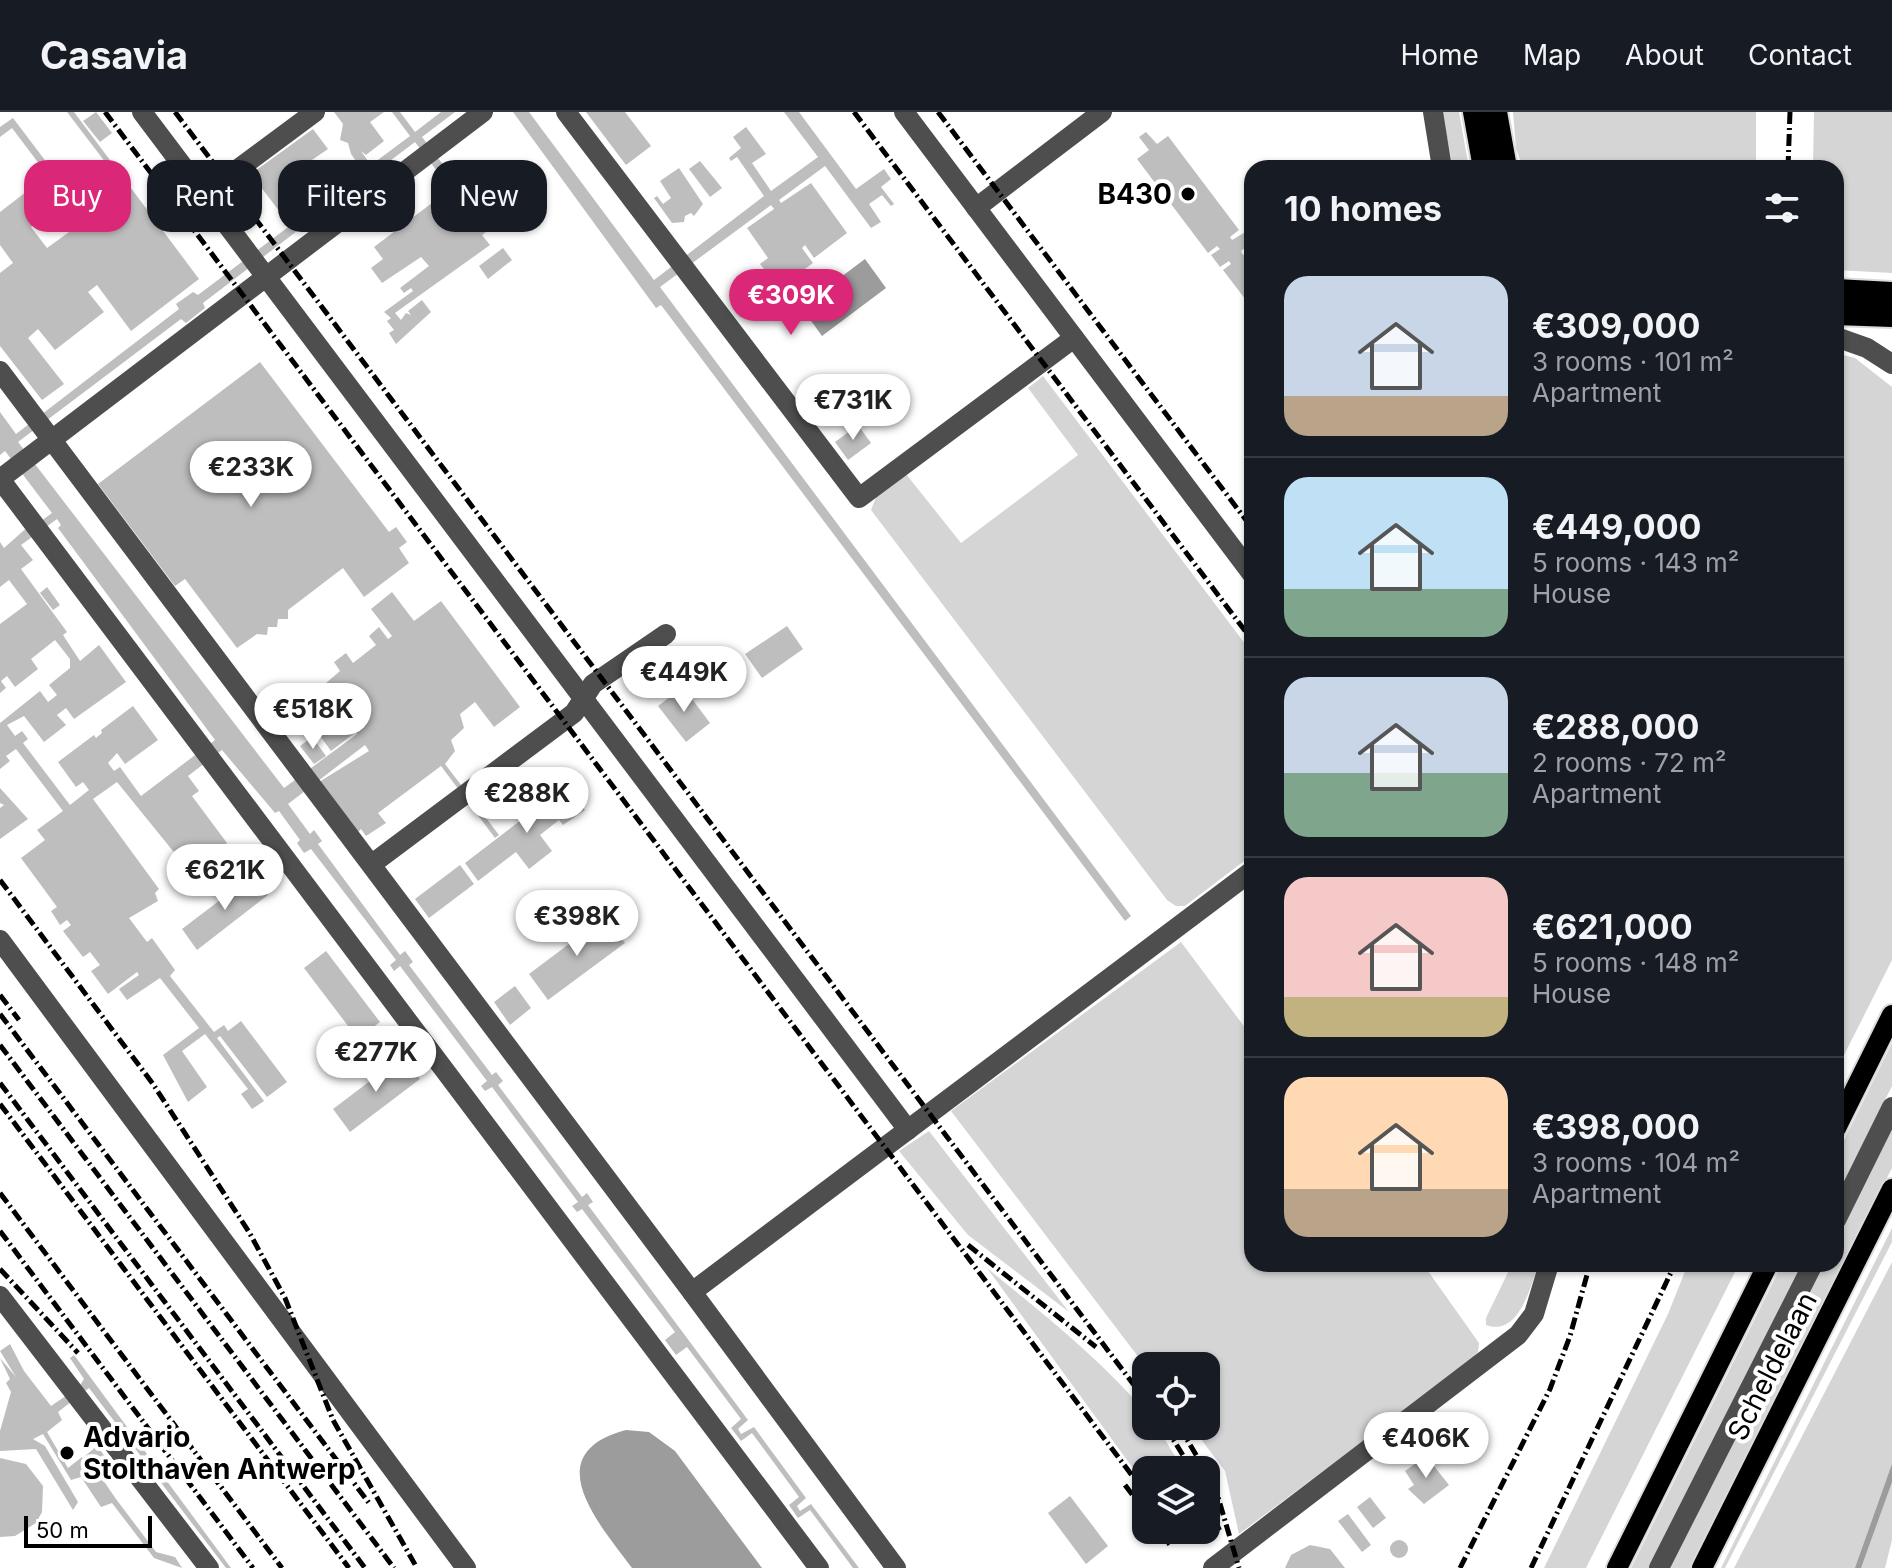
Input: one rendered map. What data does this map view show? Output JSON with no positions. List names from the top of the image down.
{
  "streets": {
    "main road": ["Scheldelaan"]
  },
  "places": ["B430", "Advario Stolthaven Antwerp"],
  "scale_bar": "50 m",
  "page": {
    "header": "Casavia",
    "nav": [
      "Home",
      "Map",
      "About",
      "Contact"
    ],
    "chip": [
      "Buy",
      "Rent",
      "Filters",
      "New"
    ],
    "heading": "10 homes",
    "list": [
      {
        "name": "€309,000",
        "note": "3 rooms · 101 m² · Apartment"
      },
      {
        "name": "€449,000",
        "note": "5 rooms · 143 m² · House"
      },
      {
        "name": "€288,000",
        "note": "2 rooms · 72 m² · Apartment"
      },
      {
        "name": "€621,000",
        "note": "5 rooms · 148 m² · House"
      },
      {
        "name": "€398,000",
        "note": "3 rooms · 104 m² · Apartment"
      }
    ],
    "price": [
      "€309K",
      "€731K",
      "€233K",
      "€449K",
      "€518K",
      "€288K",
      "€621K",
      "€398K",
      "€277K",
      "€406K"
    ],
    "scale": "50 m"
  }
}
